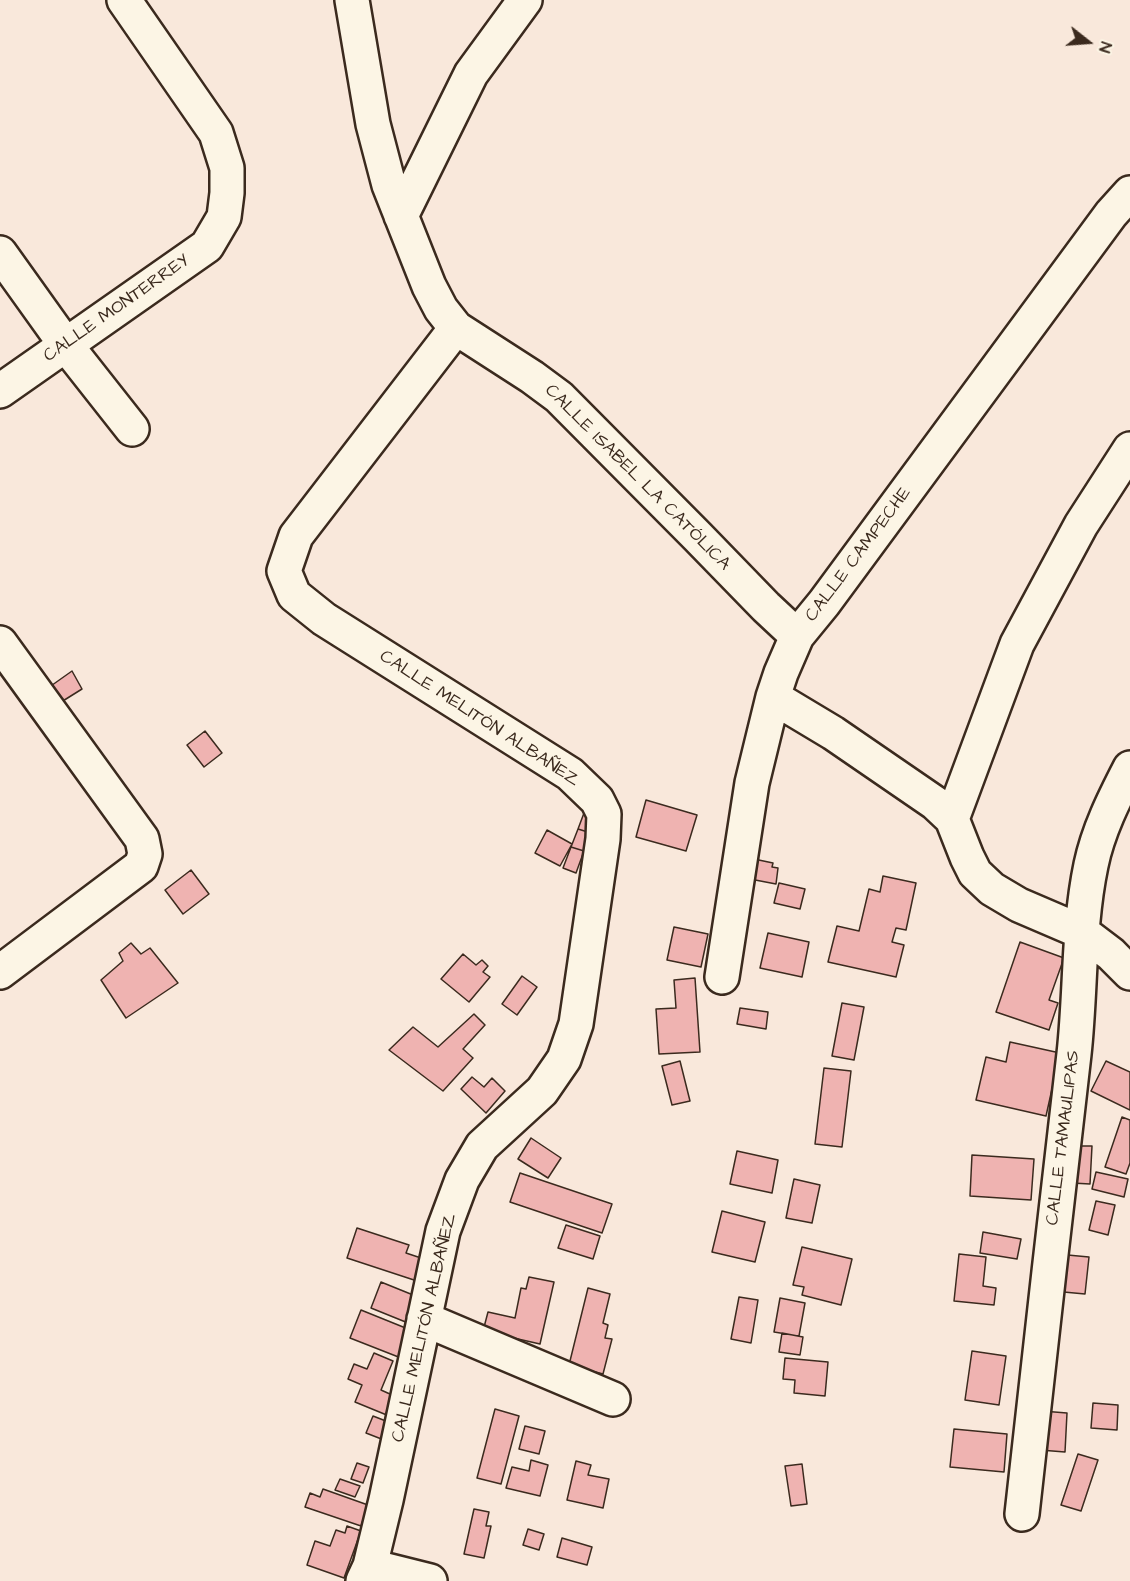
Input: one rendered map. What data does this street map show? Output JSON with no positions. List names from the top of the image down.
{
  "streets": {
    "street": [
      "CALLE MONTERREY",
      "CALLE ISABEL LA CATÓLICA",
      "CALLE CAMPECHE",
      "CALLE MELITÓN ALBAÑEZ",
      "CALLE TAMAULIPAS"
    ]
  },
  "crossings": [
    ["CALLE ISABEL LA CATÓLICA", "CALLE CAMPECHE"],
    ["CALLE ISABEL LA CATÓLICA", "CALLE MELITÓN ALBAÑEZ"]
  ],
  "north": "right"
}
